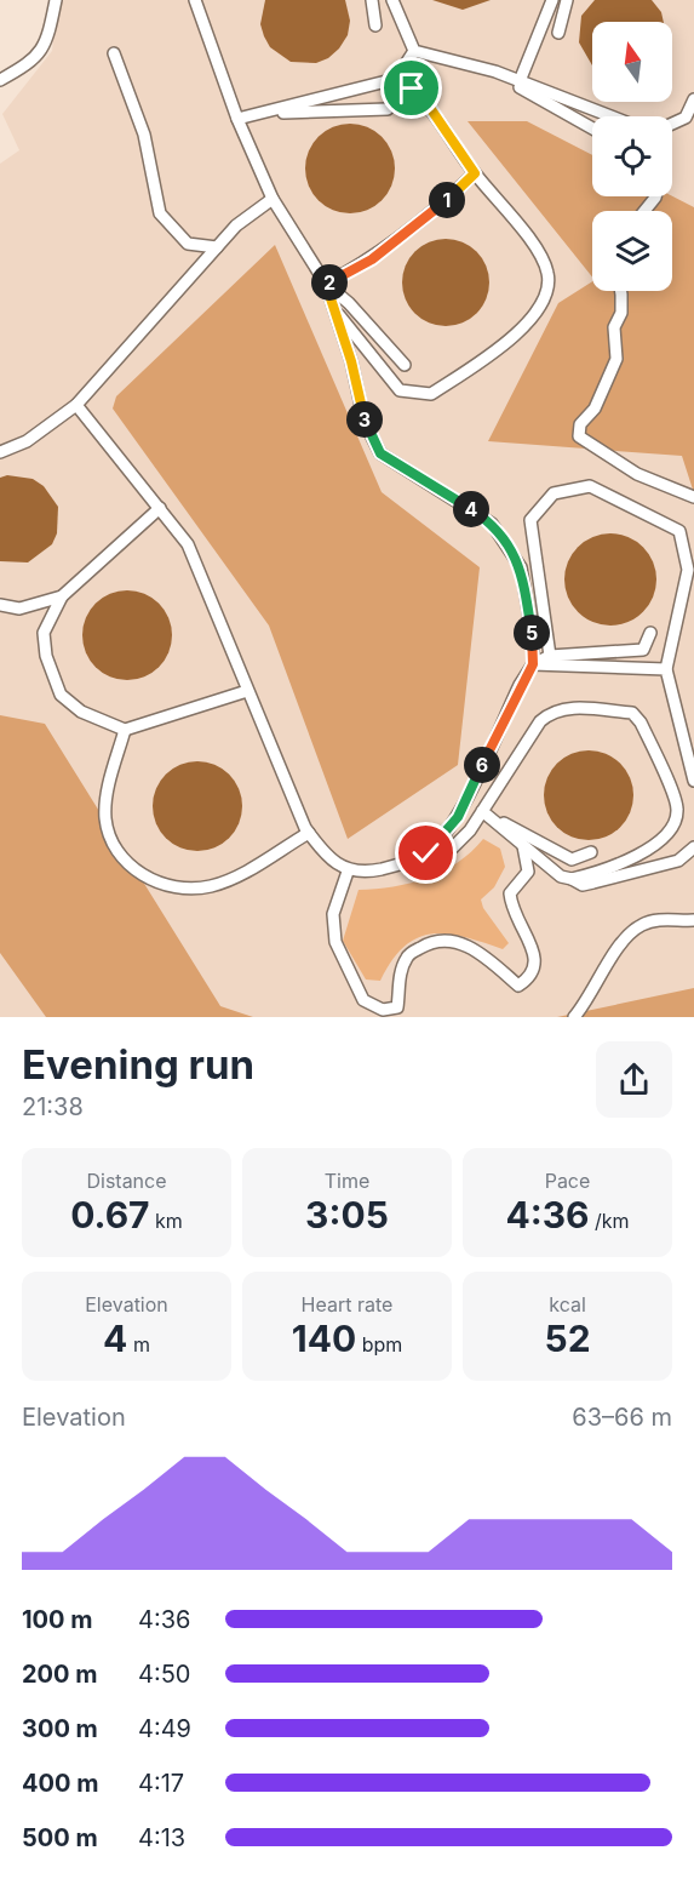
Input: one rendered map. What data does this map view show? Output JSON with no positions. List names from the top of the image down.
{
  "north": "top",
  "page": {
    "pins": [
      "1",
      "2",
      "3",
      "4",
      "5",
      "6"
    ],
    "heading": ["Evening run", "21:38"],
    "stats": [
      ["Distance", "0.67 km"],
      ["Time", "3:05"],
      ["Pace", "4:36 /km"],
      ["Elevation", "4 m"],
      ["Heart rate", "140 bpm"],
      ["kcal", "52"]
    ],
    "chart": ["Elevation", "63–66 m"],
    "list": [
      {
        "name": "100 m",
        "note": "4:36"
      },
      {
        "name": "200 m",
        "note": "4:50"
      },
      {
        "name": "300 m",
        "note": "4:49"
      },
      {
        "name": "400 m",
        "note": "4:17"
      },
      {
        "name": "500 m",
        "note": "4:13"
      }
    ]
  }
}
